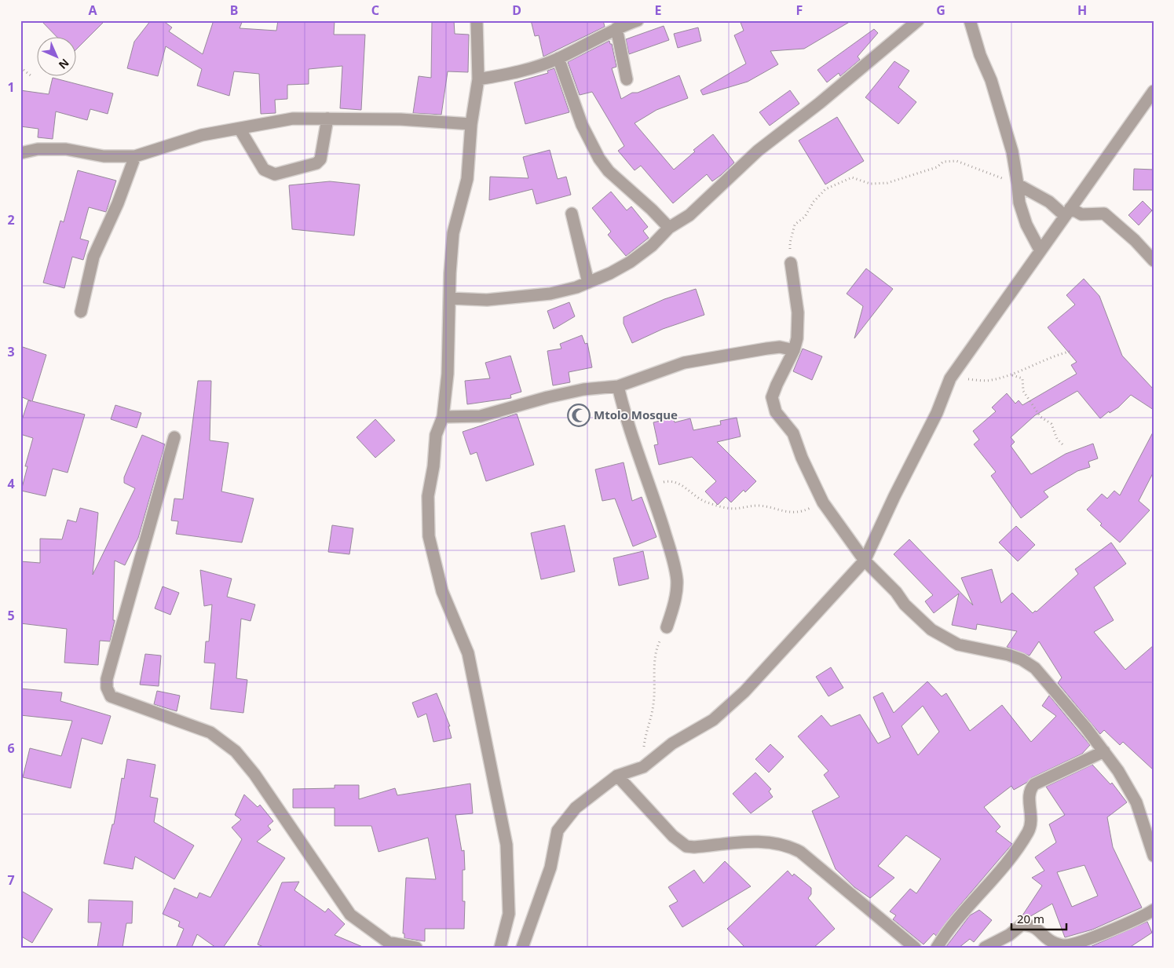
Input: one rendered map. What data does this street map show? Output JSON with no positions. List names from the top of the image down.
{
  "places": {
    "mosque": ["Mtolo Mosque"]
  },
  "scale_bar": "20 m",
  "north": "bottom right",
  "grid": {
    "columns": [
      "A",
      "B",
      "C",
      "D",
      "E",
      "F",
      "G",
      "H"
    ],
    "rows": [
      "1",
      "2",
      "3",
      "4",
      "5",
      "6",
      "7"
    ]
  }
}
